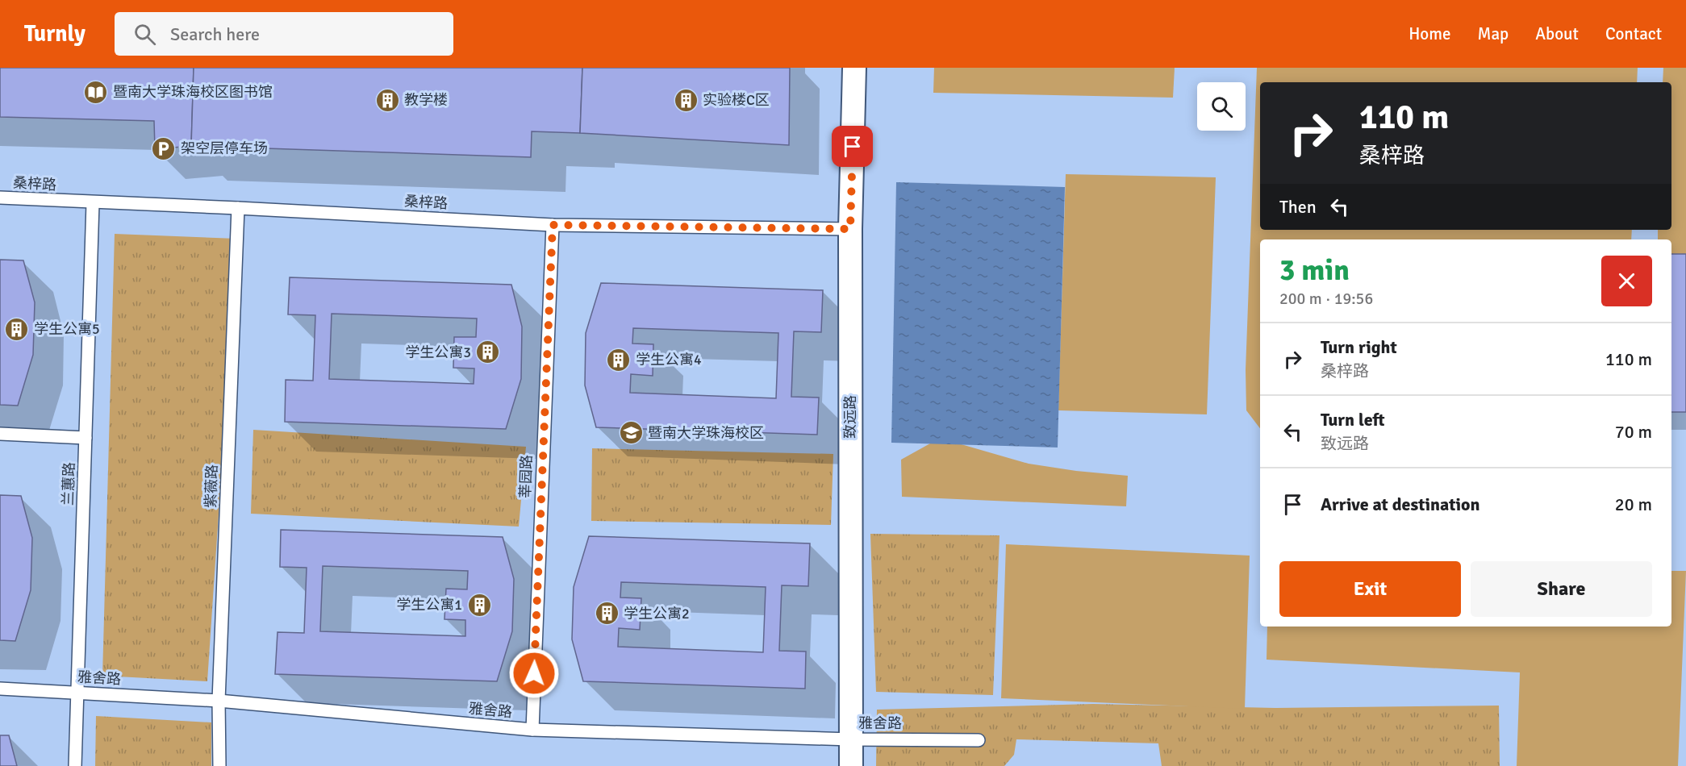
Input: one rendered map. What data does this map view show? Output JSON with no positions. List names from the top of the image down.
{
  "streets": {
    "street": ["致远路"],
    "lane": [
      "桑梓路",
      "莘园路",
      "兰蕙路",
      "紫薇路",
      "雅舍路"
    ]
  },
  "crossings": [
    ["桑梓路", "致远路"],
    ["桑梓路", "莘园路"],
    ["桑梓路", "兰蕙路"],
    ["桑梓路", "紫薇路"],
    ["致远路", "雅舍路"],
    ["莘园路", "雅舍路"],
    ["兰蕙路", "雅舍路"],
    ["紫薇路", "雅舍路"]
  ],
  "places": {
    "library": ["暨南大学珠海校区图书馆"],
    "building": [
      "教学楼",
      "实验楼C区",
      "学生公寓5",
      "学生公寓3",
      "学生公寓4",
      "学生公寓1",
      "学生公寓2"
    ],
    "parking": ["架空层停车场"],
    "school or university": ["暨南大学珠海校区"]
  },
  "page": {
    "header": "Turnly",
    "search": "Search here",
    "nav": [
      "Home",
      "Map",
      "About",
      "Contact"
    ],
    "turn": ["110 m", "桑梓路"],
    "then": "Then",
    "heading": ["3 min", "200 m · 19:56"],
    "list": [
      {
        "name": "Turn right",
        "note": "桑梓路",
        "value": "110 m"
      },
      {
        "name": "Turn left",
        "note": "致远路",
        "value": "70 m"
      },
      {
        "name": "Arrive at destination",
        "value": "20 m"
      }
    ],
    "buttons": ["Exit", "Share"]
  }
}
